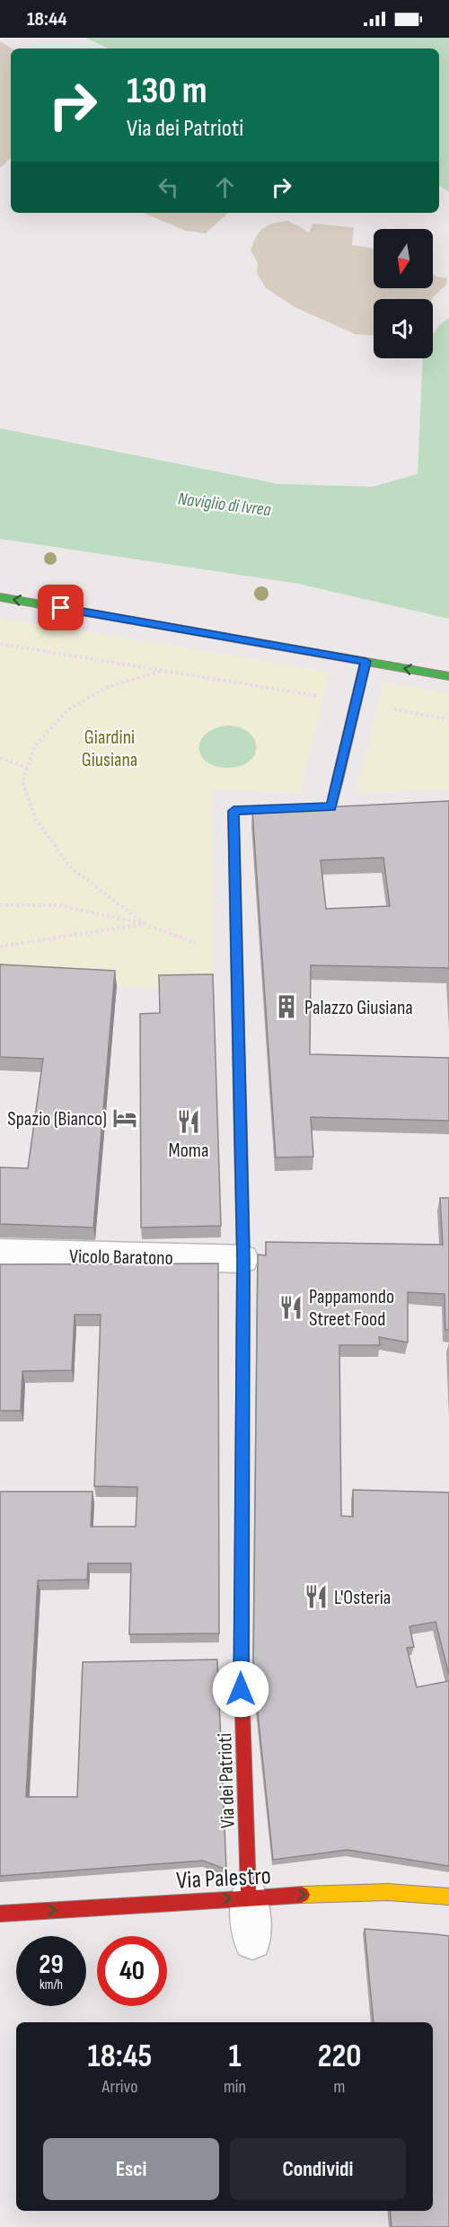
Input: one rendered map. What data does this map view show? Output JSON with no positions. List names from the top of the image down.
{
  "streets": {
    "street": ["Vicolo Baratono", "Via dei Patrioti", "Via Palestro"]
  },
  "crossings": [
    ["Vicolo Baratono", "Via dei Patrioti"],
    ["Via dei Patrioti", "Via Palestro"]
  ],
  "one_way": ["Via Palestro"],
  "water": ["Naviglio di Ivrea"],
  "parks": ["Giardini Giusiana"],
  "places": {
    "building": ["Palazzo Giusiana"],
    "hotel": ["Spazio (Bianco)"],
    "restaurant": ["Moma", "Pappamondo Street Food", "L'Osteria"]
  },
  "north": "bottom",
  "page": {
    "status": "18:44",
    "turn": ["130 m", "Via dei Patrioti"],
    "speed": "29 km/h",
    "limit": "40",
    "eta": [
      "18:45",
      "Arrivo",
      "1",
      "min",
      "220",
      "m"
    ],
    "buttons": ["Esci", "Condividi"]
  }
}
